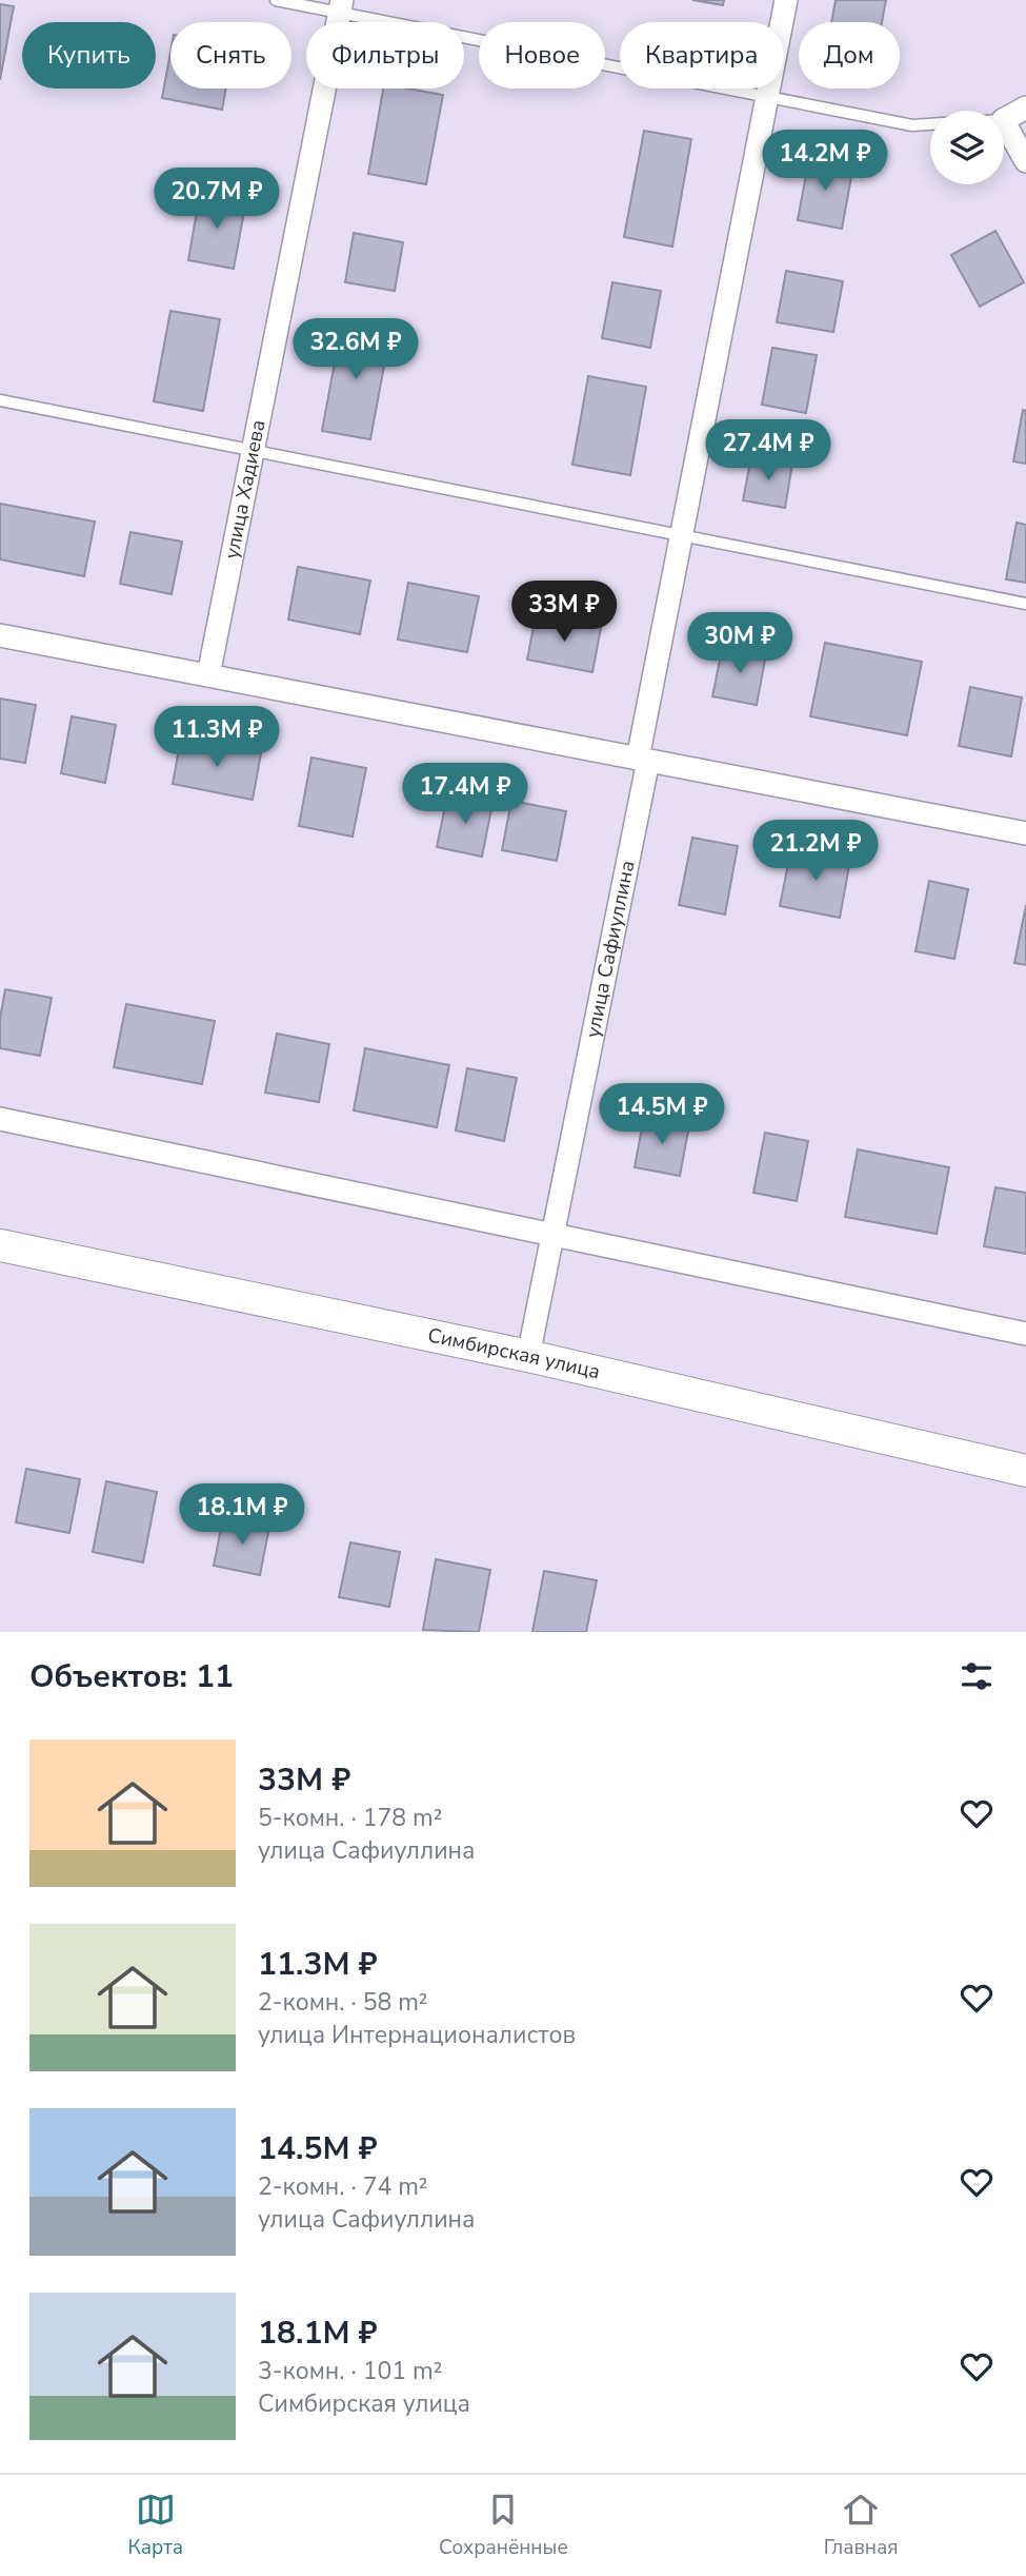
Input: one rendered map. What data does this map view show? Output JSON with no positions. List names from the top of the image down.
{
  "streets": {
    "main road": ["Симбирская улица"],
    "street": ["улица Хадиева", "улица Сафиуллина"]
  },
  "crossings": [
    ["улица Сафиуллина", "Симбирская улица"]
  ],
  "page": {
    "chip": [
      "Купить",
      "Снять",
      "Фильтры",
      "Новое",
      "Квартира",
      "Дом"
    ],
    "price": [
      "14.2M ₽",
      "20.7M ₽",
      "32.6M ₽",
      "27.4M ₽",
      "33M ₽",
      "30M ₽",
      "11.3M ₽",
      "17.4M ₽",
      "21.2M ₽",
      "14.5M ₽",
      "18.1M ₽"
    ],
    "heading": "Объектов: 11",
    "list": [
      {
        "name": "33M ₽",
        "note": "5-комн. · 178 m² · улица Сафиуллина"
      },
      {
        "name": "11.3M ₽",
        "note": "2-комн. · 58 m² · улица Интернационалистов"
      },
      {
        "name": "14.5M ₽",
        "note": "2-комн. · 74 m² · улица Сафиуллина"
      },
      {
        "name": "18.1M ₽",
        "note": "3-комн. · 101 m² · Симбирская улица"
      }
    ],
    "tabs": ["Карта", "Сохранённые", "Главная"]
  }
}
